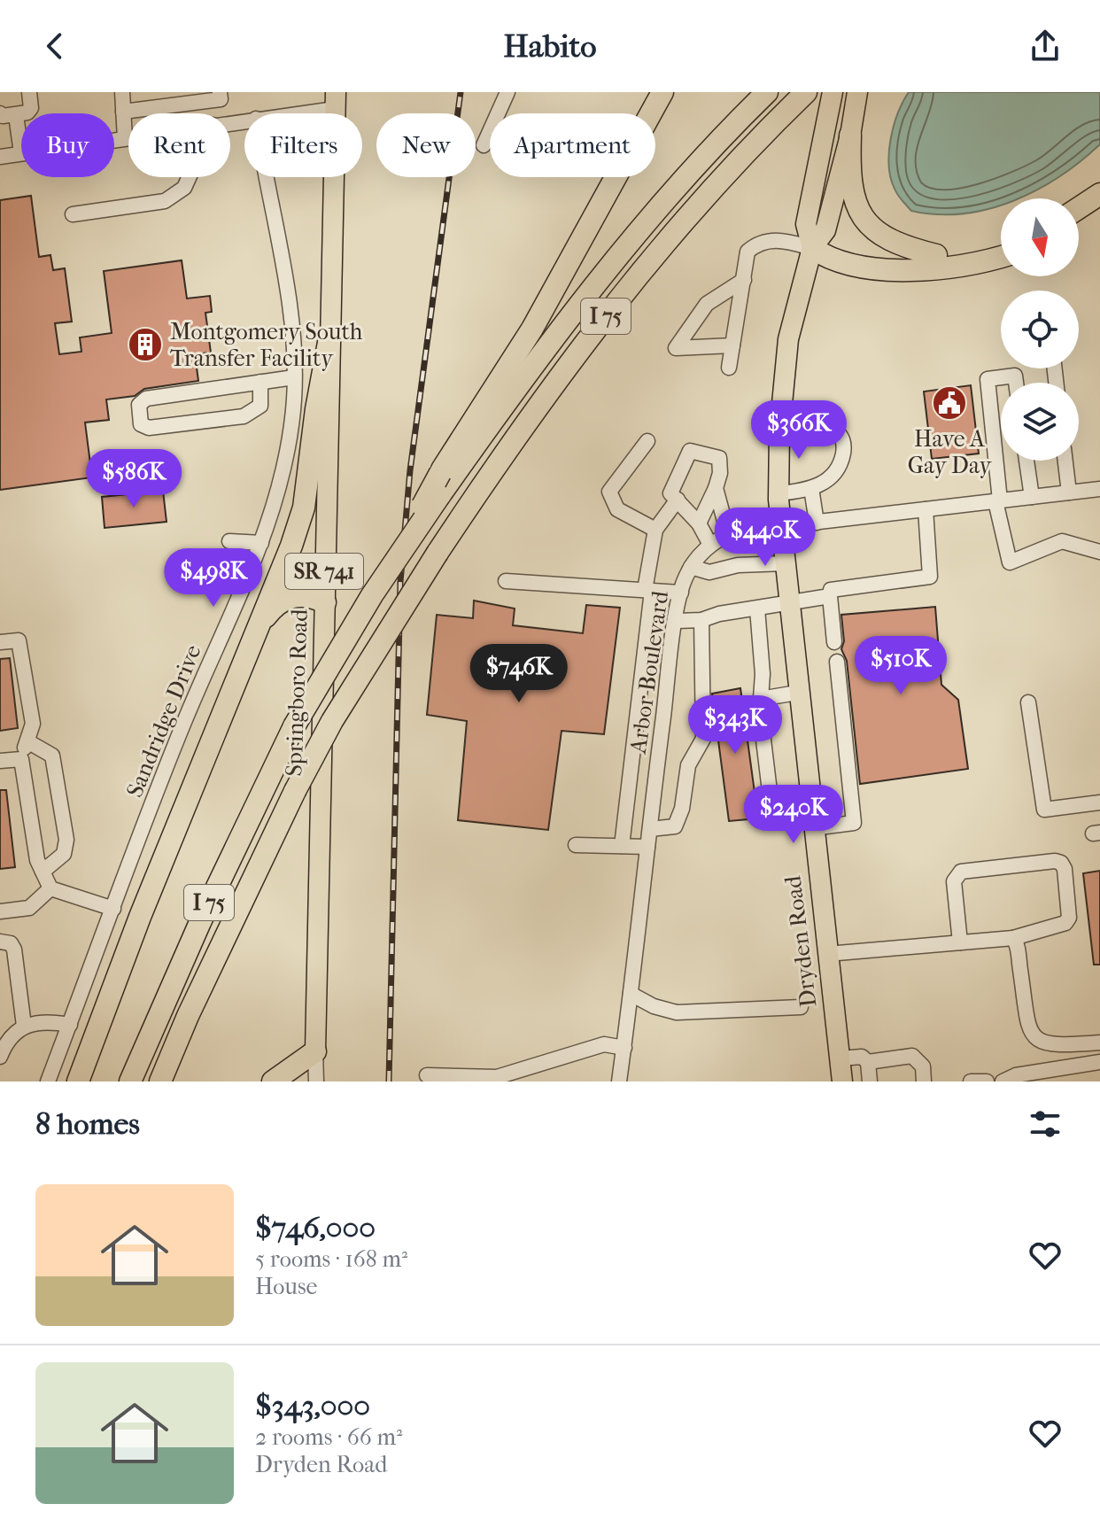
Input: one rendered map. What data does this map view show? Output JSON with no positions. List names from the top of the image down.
{
  "streets": {
    "highway": ["I 75"],
    "main road": ["SR 741", "Springboro Road", "Dryden Road"],
    "street": ["Arbor Boulevard", "Sandridge Drive"]
  },
  "crossings": [
    ["Arbor Boulevard", "Dryden Road"]
  ],
  "places": {
    "building": ["Montgomery South Transfer Facility"],
    "public building": ["Have A Gay Day"]
  },
  "north": "bottom",
  "page": {
    "header": "Habito",
    "chip": [
      "Buy",
      "Rent",
      "Filters",
      "New",
      "Apartment"
    ],
    "price": [
      "$366K",
      "$586K",
      "$440K",
      "$498K",
      "$510K",
      "$746K",
      "$343K",
      "$240K"
    ],
    "heading": "8 homes",
    "list": [
      {
        "name": "$746,000",
        "note": "5 rooms · 168 m² · House"
      },
      {
        "name": "$343,000",
        "note": "2 rooms · 66 m² · Dryden Road"
      }
    ]
  }
}
